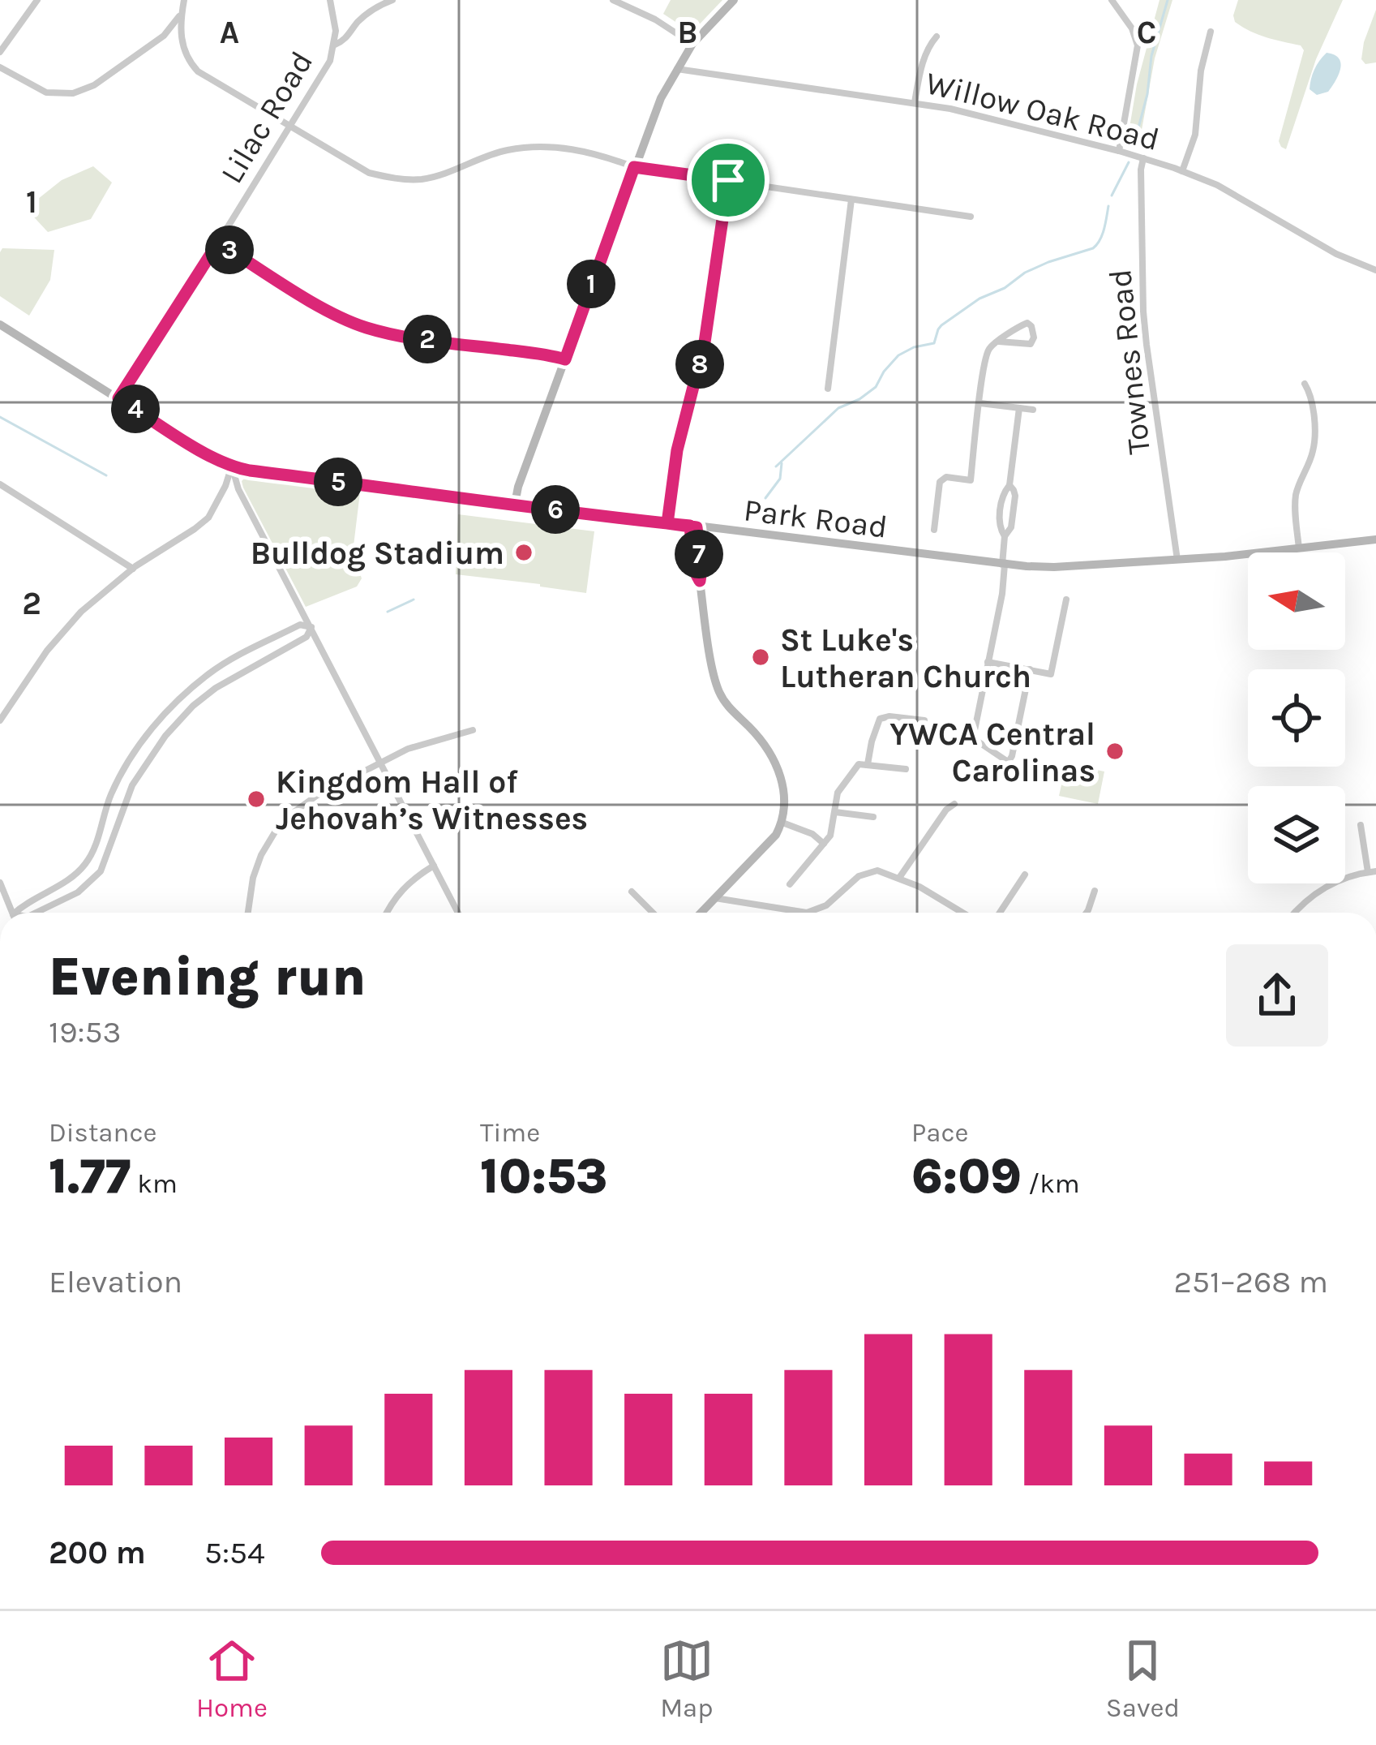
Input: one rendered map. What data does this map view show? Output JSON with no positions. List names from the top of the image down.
{
  "streets": {
    "main road": ["Park Road"],
    "street": ["Willow Oak Road", "Lilac Road", "Townes Road"]
  },
  "crossings": [
    ["Willow Oak Road", "Townes Road"],
    ["Lilac Road", "Park Road"],
    ["Townes Road", "Park Road"]
  ],
  "places": [
    "Bulldog Stadium",
    "St Luke's Lutheran Church",
    "YWCA Central Carolinas",
    "Kingdom Hall of Jehovah’s Witnesses"
  ],
  "north": "left",
  "page": {
    "pins": [
      "3",
      "1",
      "2",
      "8",
      "4",
      "5",
      "6",
      "7"
    ],
    "heading": ["Evening run", "19:53"],
    "stats": [
      ["Distance", "1.77 km"],
      ["Time", "10:53"],
      ["Pace", "6:09 /km"]
    ],
    "chart": ["Elevation", "251–268 m"],
    "list": [
      {
        "name": "200 m",
        "note": "5:54"
      }
    ],
    "tabs": ["Home", "Map", "Saved"]
  },
  "grid": {
    "columns": ["A", "B", "C"],
    "rows": ["1", "2"]
  }
}
